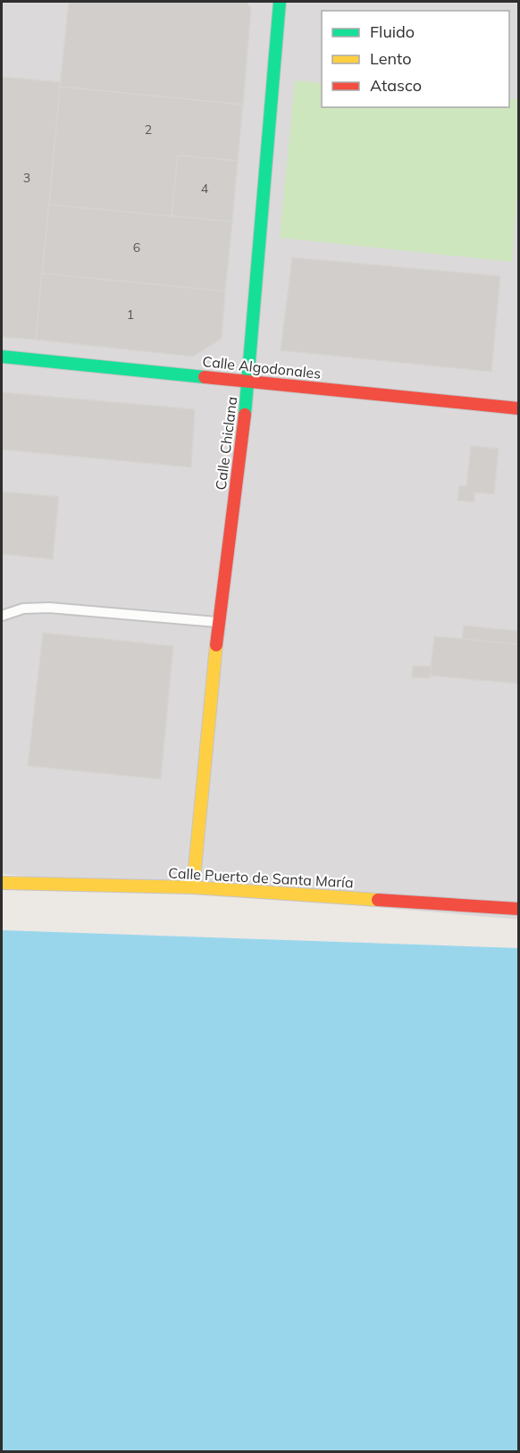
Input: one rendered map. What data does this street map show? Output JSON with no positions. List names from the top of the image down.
{
  "streets": {
    "street": ["Calle Algodonales", "Calle Chiclana", "Calle Puerto de Santa María"]
  },
  "crossings": [
    ["Calle Algodonales", "Calle Chiclana"],
    ["Calle Chiclana", "Calle Puerto de Santa María"]
  ],
  "house_numbers": [
    "2",
    "3",
    "4",
    "6",
    "1"
  ],
  "legend": ["Fluido", "Lento", "Atasco"]
}
